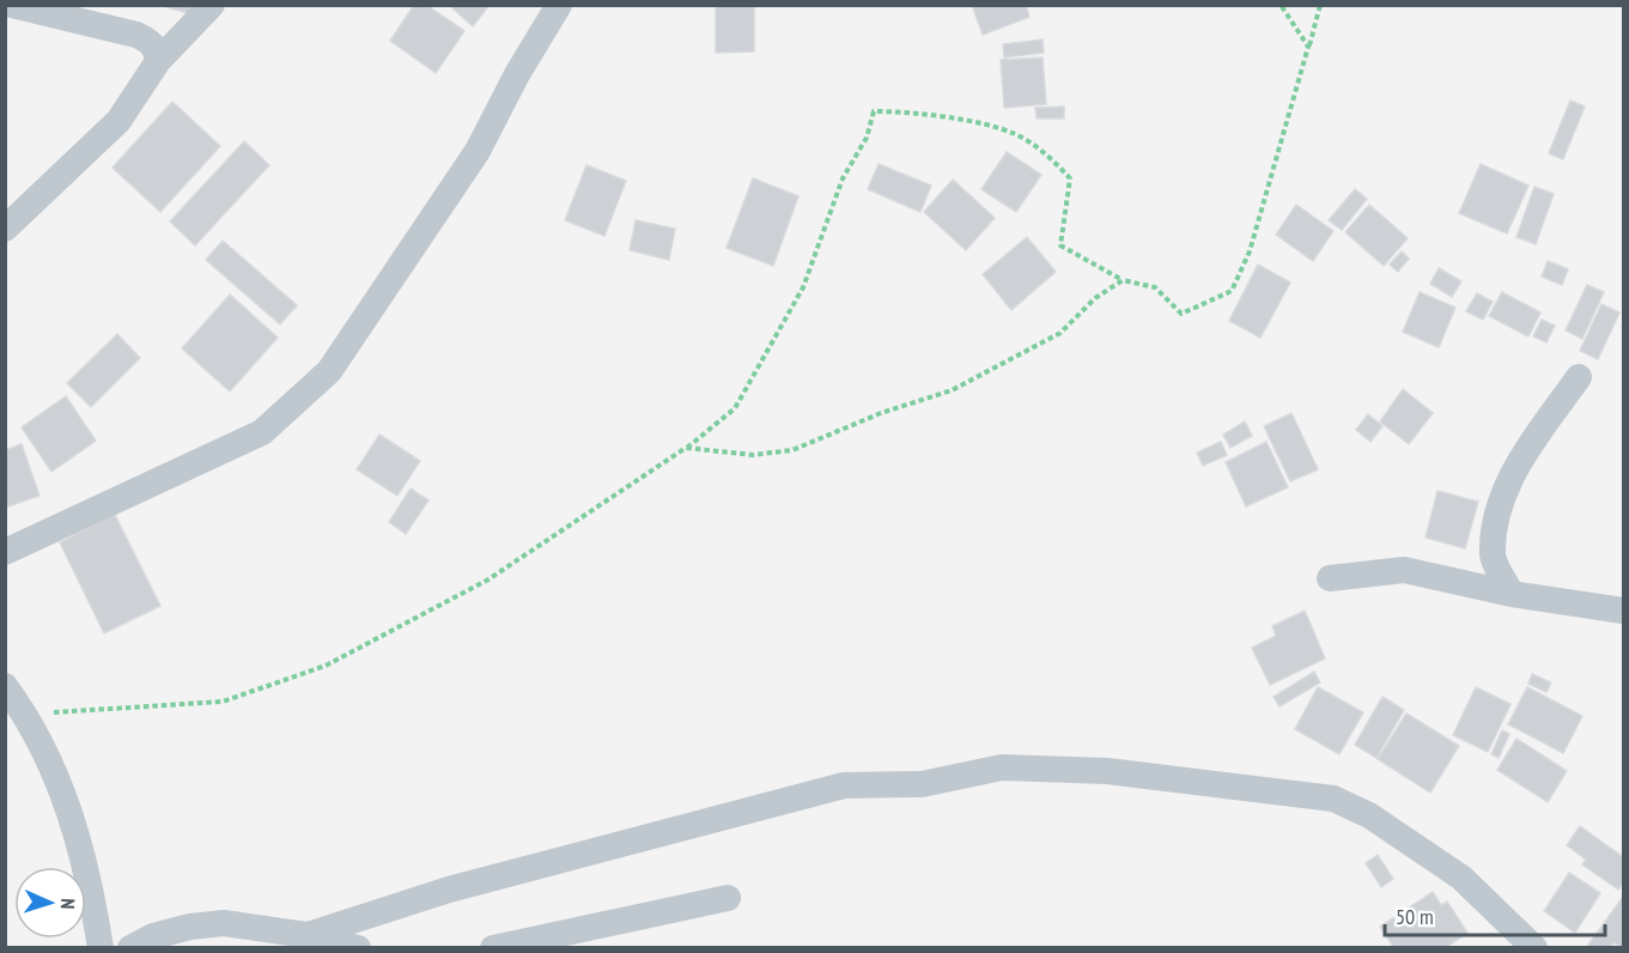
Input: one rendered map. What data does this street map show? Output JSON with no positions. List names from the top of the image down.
{
  "scale_bar": "50 m",
  "north": "right"
}
